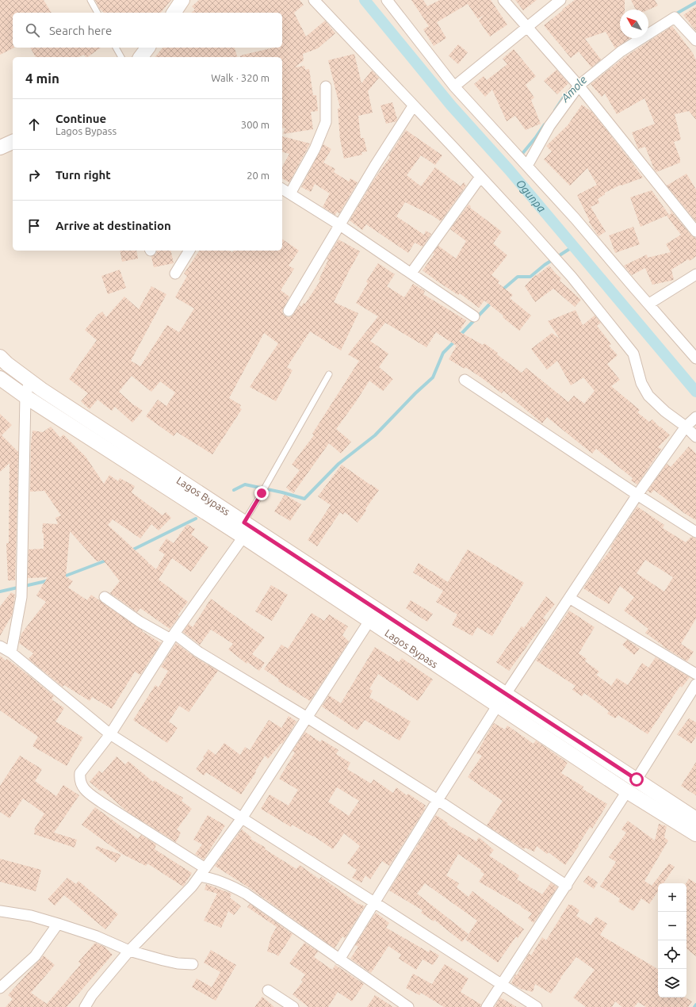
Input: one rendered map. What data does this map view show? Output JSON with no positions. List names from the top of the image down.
{
  "streets": {
    "main road": ["Lagos Bypass"]
  },
  "water": ["Amole", "Ogunpa"],
  "north": "top left",
  "page": {
    "search": "Search here",
    "heading": ["4 min", "Walk · 320 m"],
    "list": [
      ["Continue", "Lagos Bypass", "300 m"],
      ["Turn right", "20 m"],
      "Arrive at destination"
    ],
    "map_buttons": ["+", "−"]
  }
}
